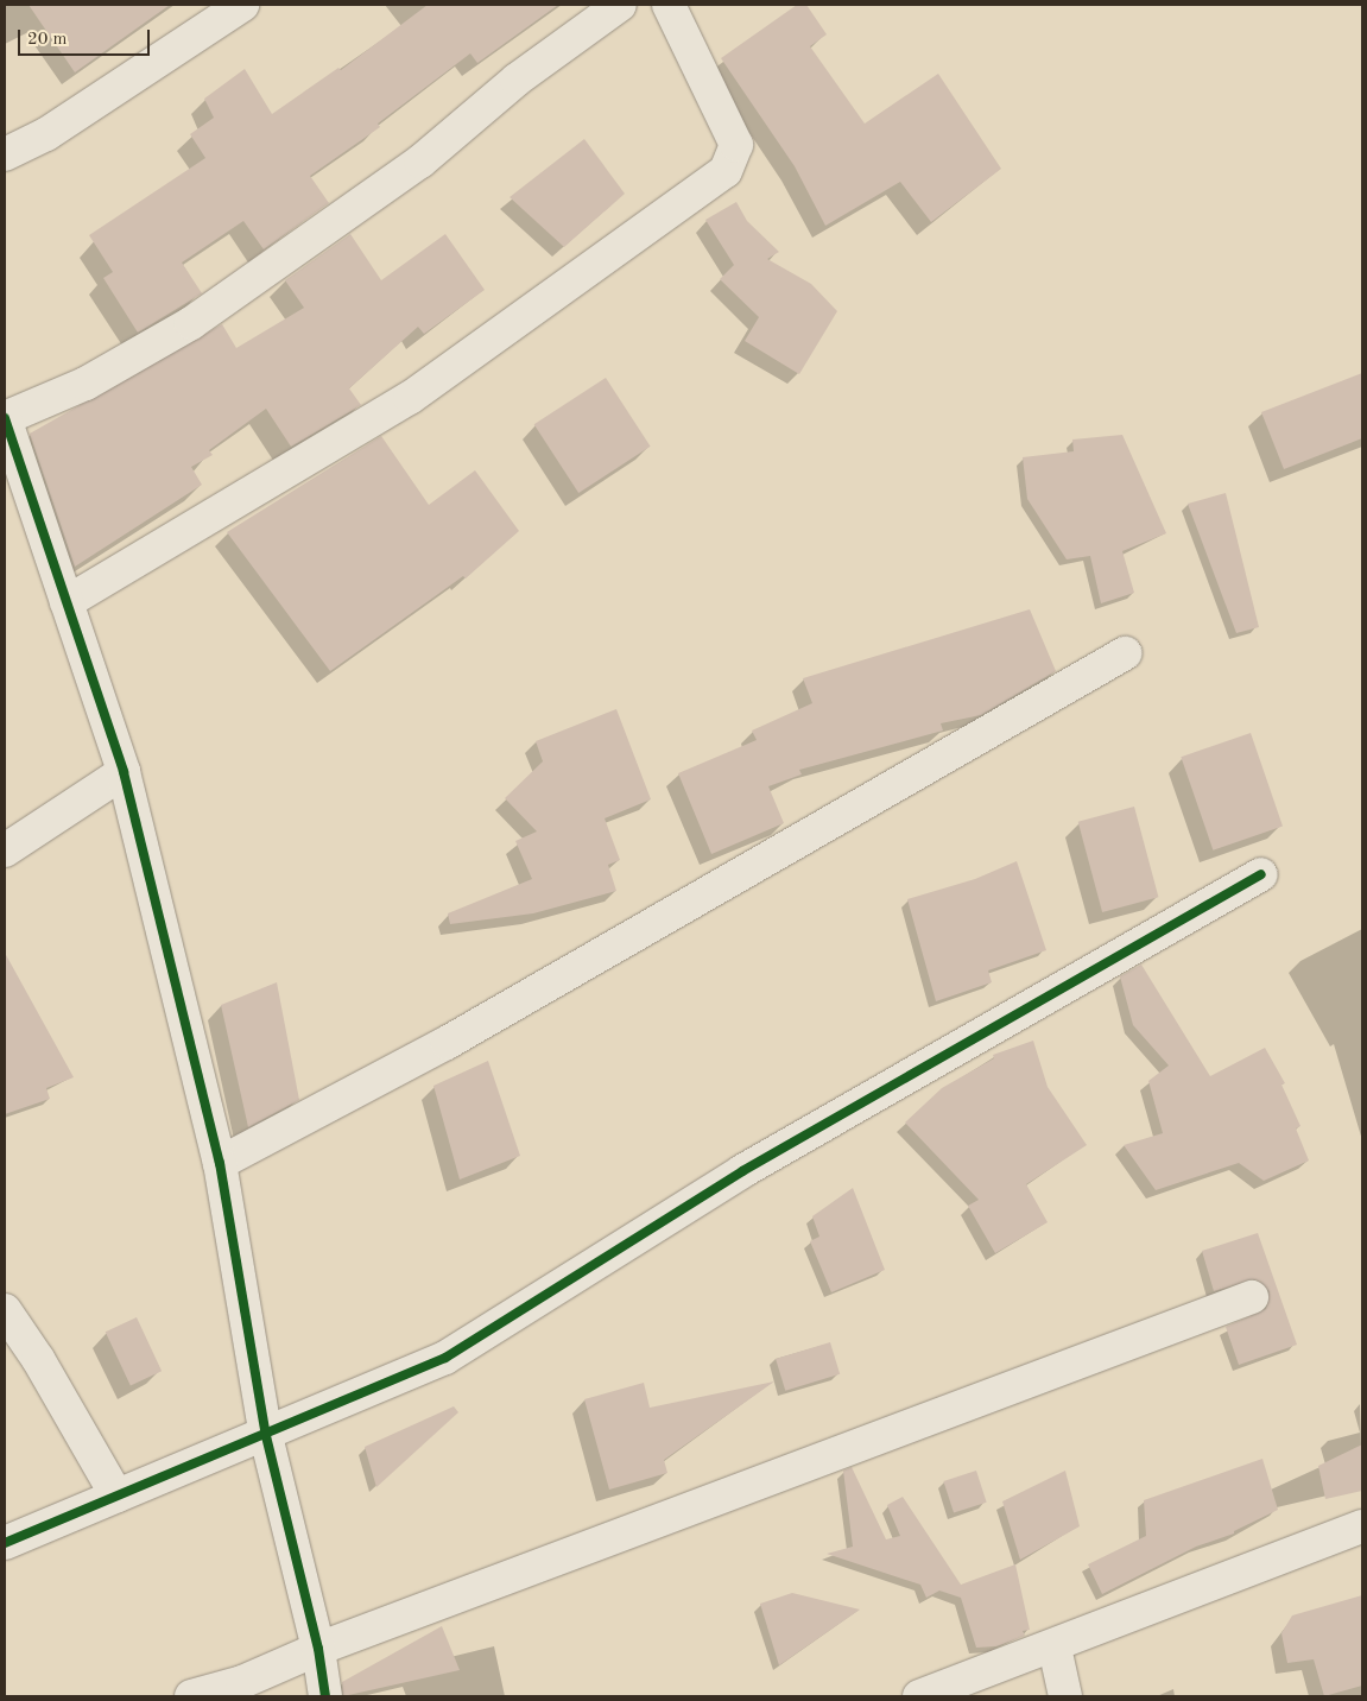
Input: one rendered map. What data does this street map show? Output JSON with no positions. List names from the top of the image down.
{
  "scale_bar": "20 m"
}
